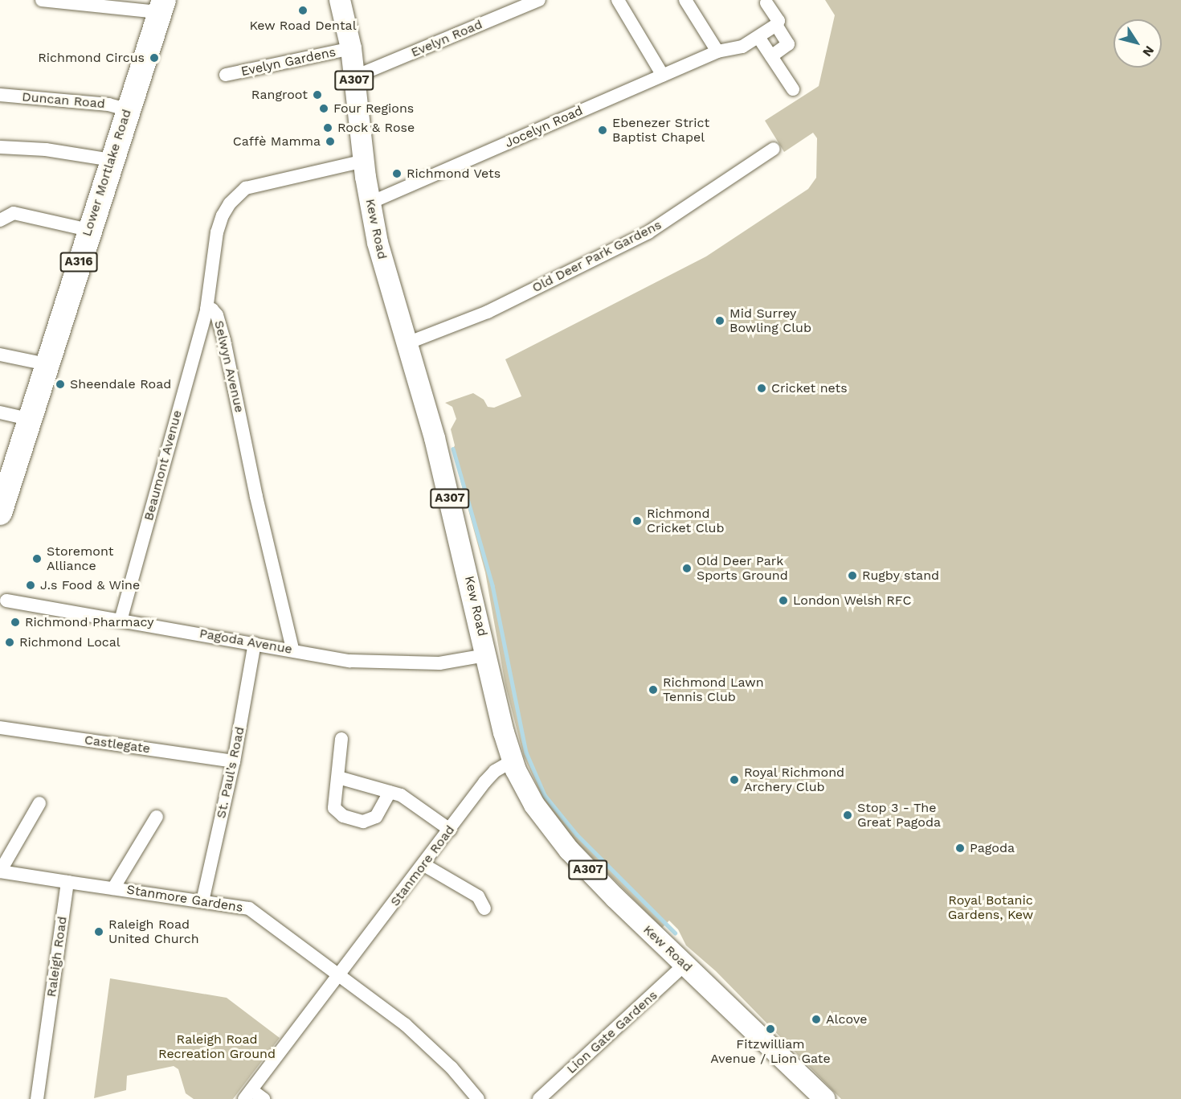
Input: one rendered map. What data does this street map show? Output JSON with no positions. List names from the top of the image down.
{
  "streets": {
    "highway": ["Lower Mortlake Road", "A316"],
    "main road": ["A307", "Kew Road"],
    "street": [
      "Evelyn Road",
      "Evelyn Gardens",
      "Duncan Road",
      "Jocelyn Road",
      "Old Deer Park Gardens",
      "Selwyn Avenue",
      "Beaumont Avenue",
      "Pagoda Avenue",
      "Castlegate",
      "St. Paul’s Road",
      "Stanmore Road",
      "Stanmore Gardens",
      "Raleigh Road",
      "Lion Gate Gardens"
    ]
  },
  "crossings": [
    ["Evelyn Road", "Kew Road"],
    ["Evelyn Gardens", "Kew Road"],
    ["Duncan Road", "Lower Mortlake Road"],
    ["Jocelyn Road", "Kew Road"],
    ["Kew Road", "Old Deer Park Gardens"],
    ["Kew Road", "Selwyn Avenue"],
    ["Kew Road", "Pagoda Avenue"],
    ["Kew Road", "Stanmore Road"],
    ["Kew Road", "Lion Gate Gardens"],
    ["Selwyn Avenue", "Beaumont Avenue"],
    ["Selwyn Avenue", "Pagoda Avenue"],
    ["Beaumont Avenue", "Pagoda Avenue"],
    ["Pagoda Avenue", "St. Paul’s Road"],
    ["Castlegate", "St. Paul’s Road"],
    ["St. Paul’s Road", "Stanmore Gardens"],
    ["Stanmore Road", "Stanmore Gardens"],
    ["Stanmore Gardens", "Raleigh Road"]
  ],
  "parks": ["Royal Botanic Gardens, Kew", "Raleigh Road Recreation Ground"],
  "places": [
    "Kew Road Dental",
    "Richmond Circus",
    "Rangroot",
    "Four Regions",
    "Rock & Rose",
    "Ebenezer Strict Baptist Chapel",
    "Caffè Mamma",
    "Richmond Vets",
    "Mid Surrey Bowling Club",
    "Sheendale Road",
    "Cricket nets",
    "Richmond Cricket Club",
    "Storemont Alliance",
    "Old Deer Park Sports Ground",
    "Rugby stand",
    "J.s Food & Wine",
    "London Welsh RFC",
    "Richmond Pharmacy",
    "Richmond Local",
    "Richmond Lawn Tennis Club",
    "Royal Richmond Archery Club",
    "Stop 3 - The Great Pagoda",
    "Pagoda",
    "Raleigh Road United Church",
    "Alcove",
    "Fitzwilliam Avenue / Lion Gate"
  ],
  "north": "bottom right"
}
